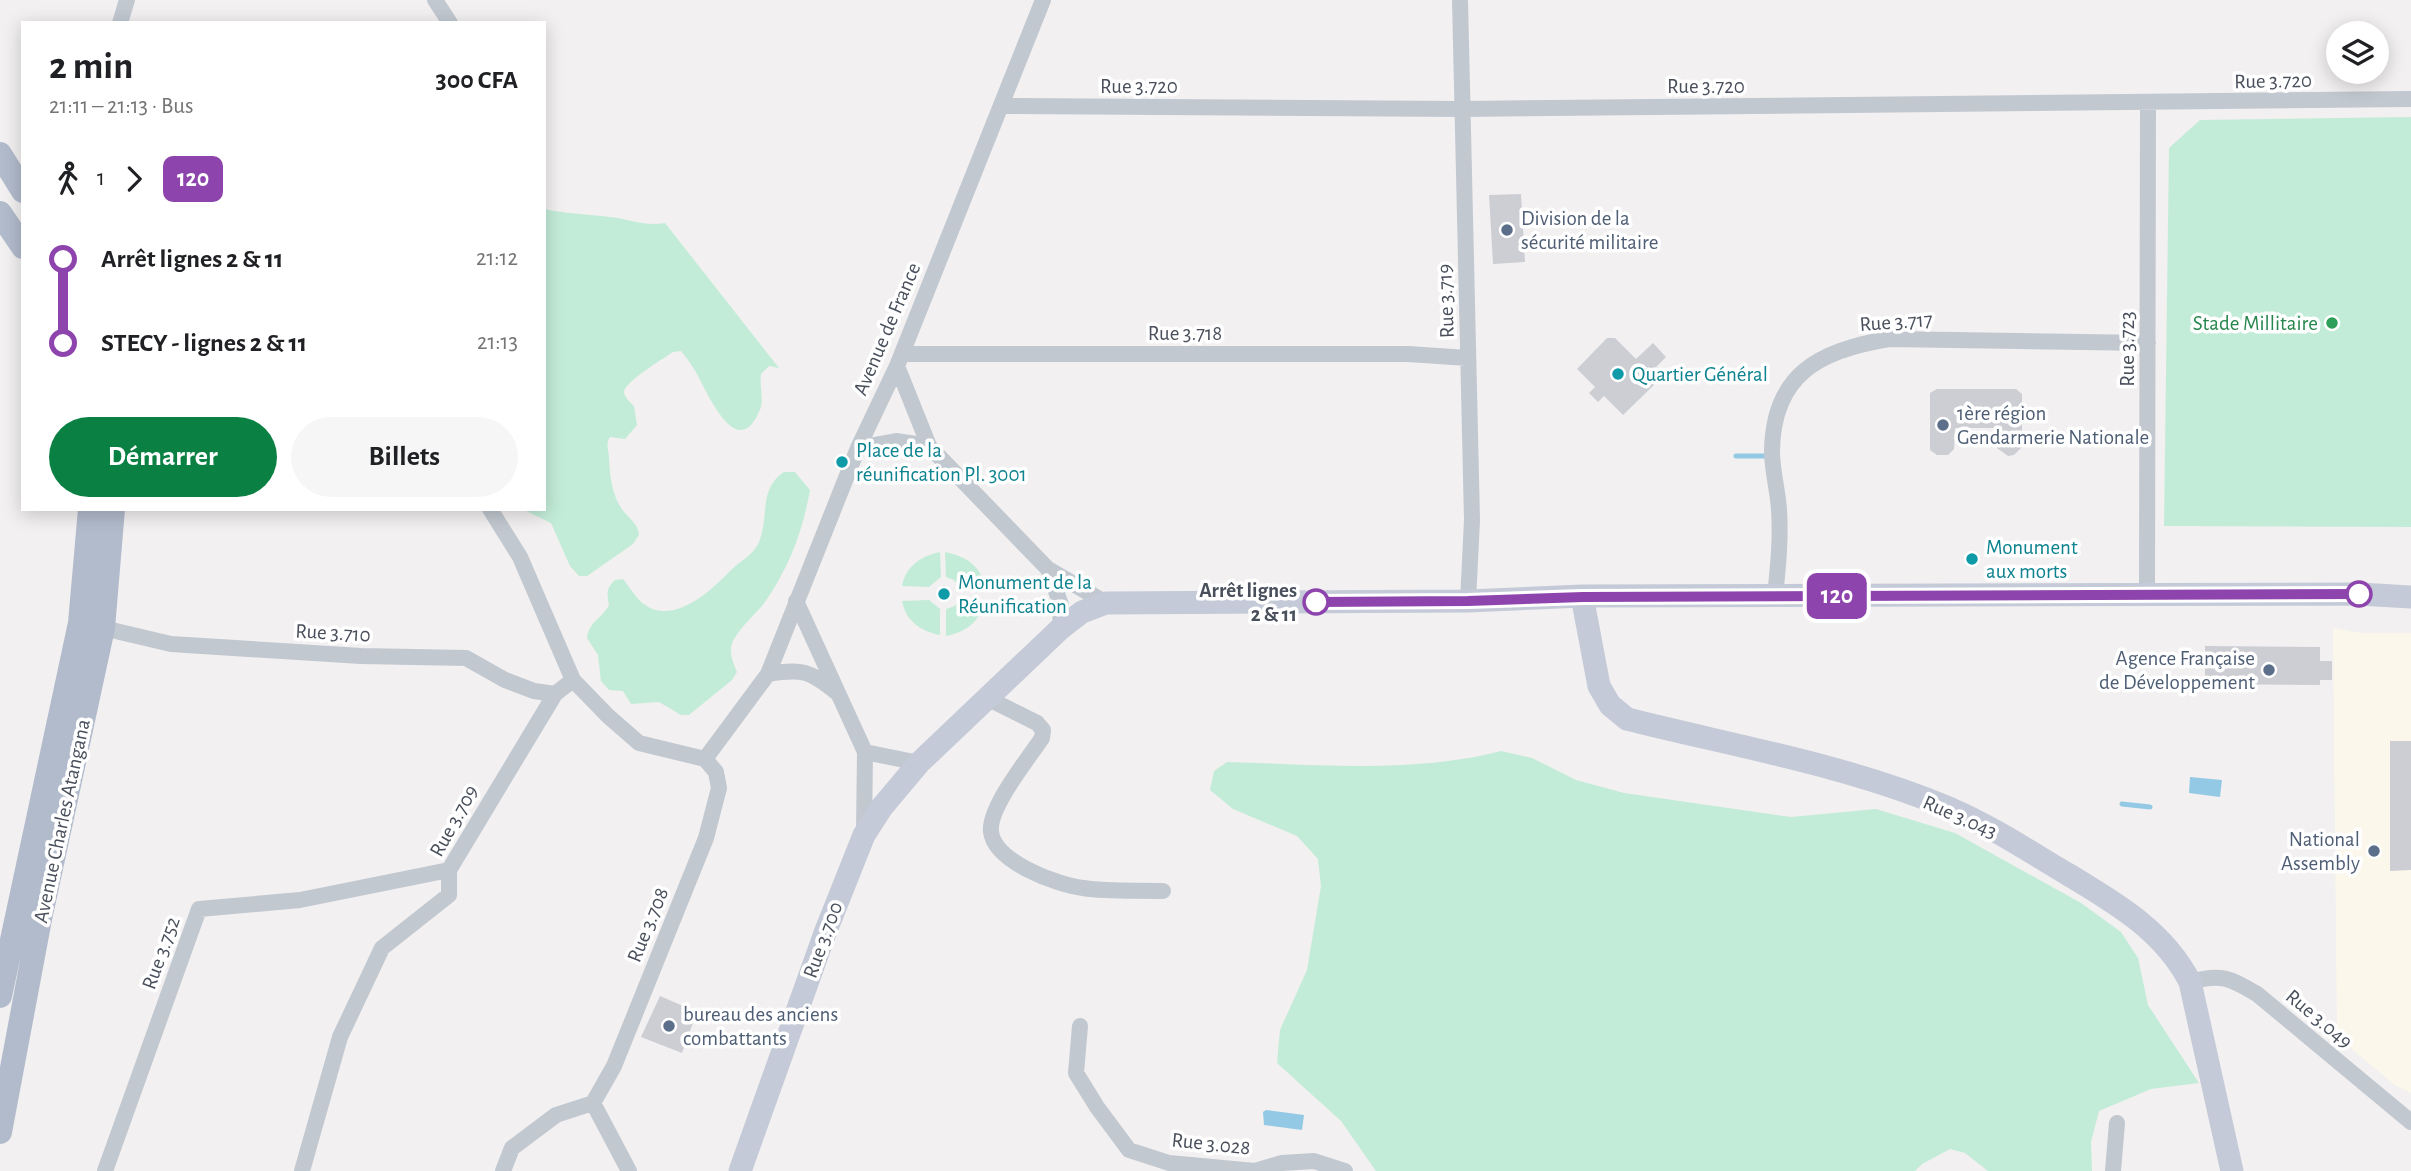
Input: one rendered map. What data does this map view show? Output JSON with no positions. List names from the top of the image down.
{
  "streets": {
    "main road": ["Rue 3.043", "Avenue Charles Atangana", "Rue 3.700"],
    "street": [
      "Rue 3.720",
      "Rue 3.719",
      "Rue 3.717",
      "Avenue de France",
      "Rue 3.718",
      "Rue 3.723",
      "Rue 3.710",
      "Rue 3.709",
      "Rue 3.708",
      "Rue 3.752",
      "Rue 3.049",
      "Rue 3.028"
    ]
  },
  "crossings": [
    ["Rue 3.720", "Rue 3.719"],
    ["Rue 3.720", "Avenue de France"],
    ["Rue 3.720", "Rue 3.723"],
    ["Rue 3.719", "Rue 3.718"],
    ["Rue 3.717", "Rue 3.723"],
    ["Avenue de France", "Rue 3.718"],
    ["Avenue de France", "Rue 3.708"],
    ["Rue 3.710", "Avenue Charles Atangana"],
    ["Rue 3.710", "Rue 3.709"],
    ["Rue 3.043", "Rue 3.049"],
    ["Rue 3.709", "Rue 3.752"]
  ],
  "places": [
    "Division de la sécurité militaire",
    "Stade Millitaire",
    "Quartier Général",
    "1ère région Gendarmerie Nationale",
    "Place de la réunification Pl. 3001",
    "Monument aux morts",
    "Monument de la Réunification",
    "Arrêt lignes 2 & 11",
    "Agence Française de Développement",
    "National Assembly",
    "bureau des anciens combattants"
  ],
  "lines": ["bus line 120"],
  "page": {
    "on_map": "120",
    "heading": ["2 min", "21:11 – 21:13 · Bus", "300 CFA"],
    "legs": ["1", "120"],
    "list": [
      {
        "name": "Arrêt lignes 2 & 11",
        "value": "21:12"
      },
      {
        "name": "STECY - lignes 2 & 11",
        "value": "21:13"
      }
    ],
    "buttons": ["Démarrer", "Billets"]
  }
}
